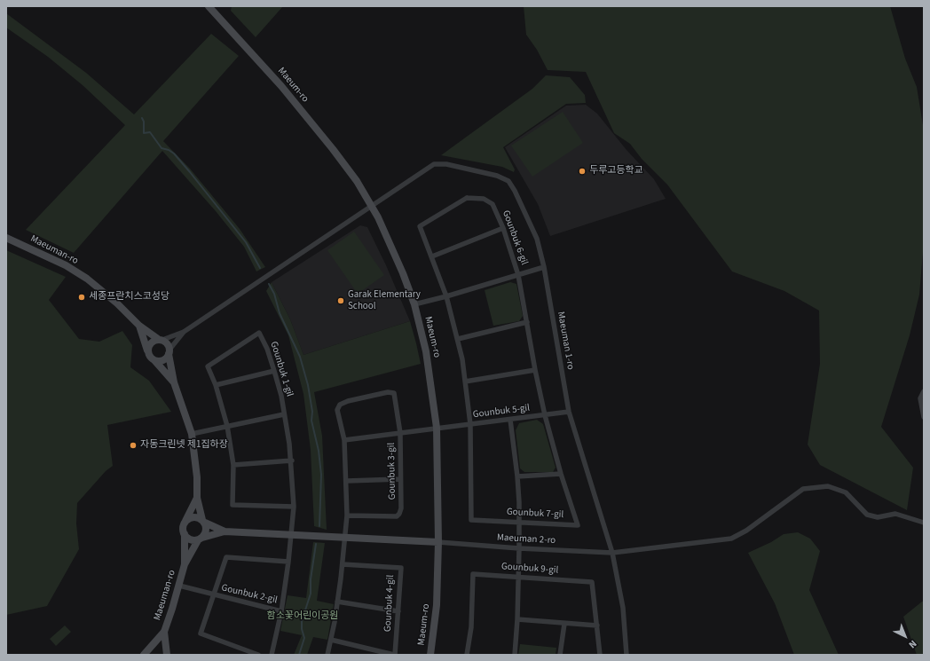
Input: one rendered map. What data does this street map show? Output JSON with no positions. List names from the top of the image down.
{
  "streets": {
    "street": [
      "Maeum-ro",
      "Gounbuk 6-gil",
      "Maeuman-ro",
      "Maeuman 1-ro",
      "Gounbuk 1-gil",
      "Gounbuk 5-gil",
      "Gounbuk 3-gil",
      "Gounbuk 7-gil",
      "Maeuman 2-ro",
      "Gounbuk 9-gil",
      "Gounbuk 2-gil",
      "Gounbuk 4-gil"
    ]
  },
  "crossings": [
    ["Maeum-ro", "Maeuman 1-ro"],
    ["Maeum-ro", "Gounbuk 5-gil"],
    ["Maeum-ro", "Maeuman 2-ro"],
    ["Gounbuk 6-gil", "Gounbuk 5-gil"],
    ["Gounbuk 6-gil", "Gounbuk 7-gil"],
    ["Maeuman-ro", "Gounbuk 2-gil"],
    ["Maeuman 1-ro", "Gounbuk 5-gil"],
    ["Maeuman 1-ro", "Maeuman 2-ro"],
    ["Gounbuk 1-gil", "Gounbuk 2-gil"],
    ["Gounbuk 5-gil", "Gounbuk 3-gil"],
    ["Gounbuk 5-gil", "Gounbuk 7-gil"]
  ],
  "parks": ["함소꽃어린이공원"],
  "places": [
    "두루고등학교",
    "세종프란치스코성당",
    "Garak Elementary School",
    "자동크린넷 제1집하장"
  ],
  "north": "bottom right"
}
